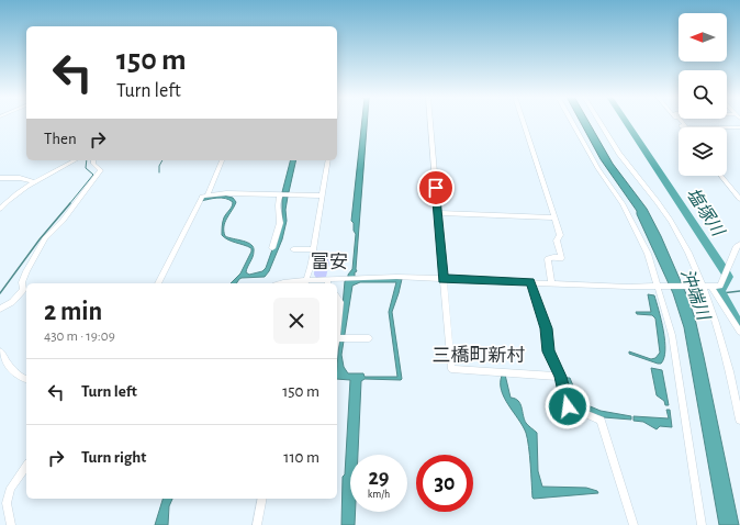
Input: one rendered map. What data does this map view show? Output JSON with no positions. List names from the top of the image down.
{
  "districts": ["富安", "三橋町新村"],
  "water": ["塩塚川", "沖端川"],
  "north": "left",
  "page": {
    "turn": ["150 m", "Turn left"],
    "then": "Then",
    "heading": ["2 min", "430 m · 19:09"],
    "list": [
      {
        "name": "Turn left",
        "value": "150 m"
      },
      {
        "name": "Turn right",
        "value": "110 m"
      }
    ],
    "speed": "29 km/h",
    "limit": "30"
  }
}
